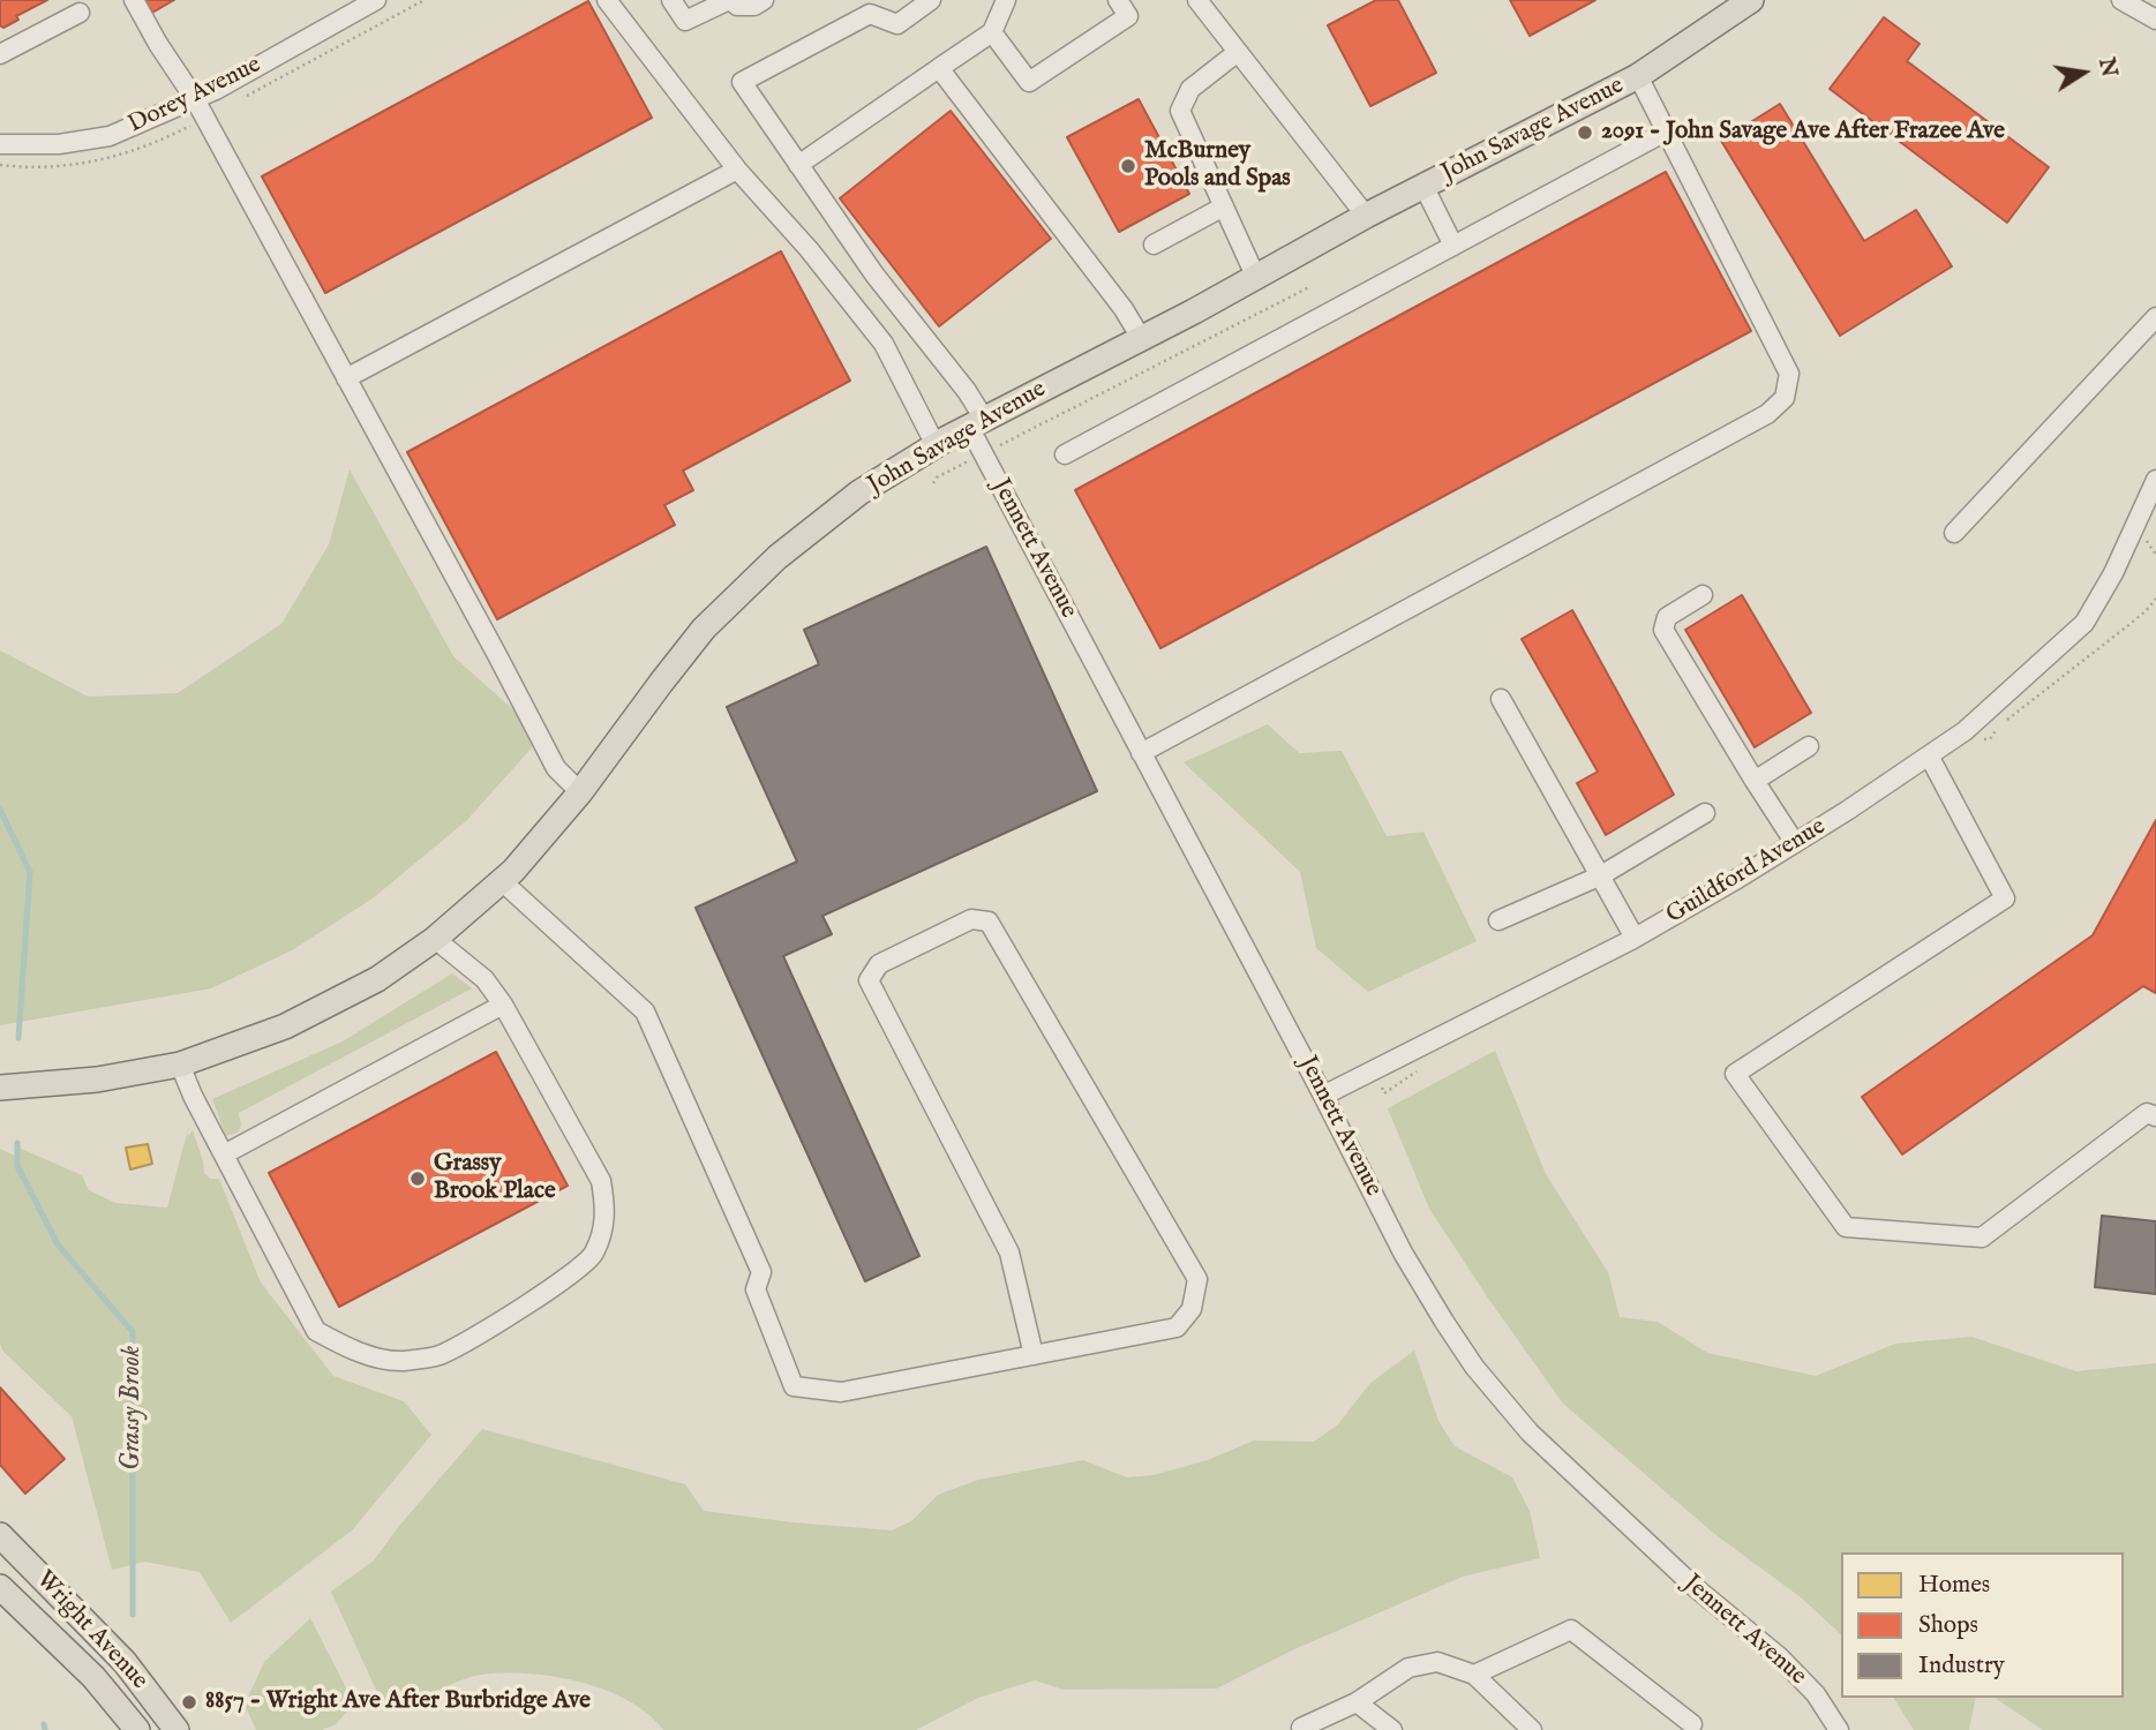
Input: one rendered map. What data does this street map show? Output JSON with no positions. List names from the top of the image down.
{
  "streets": {
    "main road": ["John Savage Avenue", "Wright Avenue"],
    "street": ["Dorey Avenue", "Jennett Avenue", "Guildford Avenue"]
  },
  "crossings": [
    ["John Savage Avenue", "Jennett Avenue"],
    ["Jennett Avenue", "Guildford Avenue"]
  ],
  "water": ["Grassy Brook"],
  "places": [
    "2091 - John Savage Ave After Frazee Ave",
    "McBurney Pools and Spas",
    "Grassy Brook Place",
    "8857 - Wright Ave After Burbridge Ave"
  ],
  "legend": ["Homes", "Shops", "Industry"],
  "north": "right"
}
